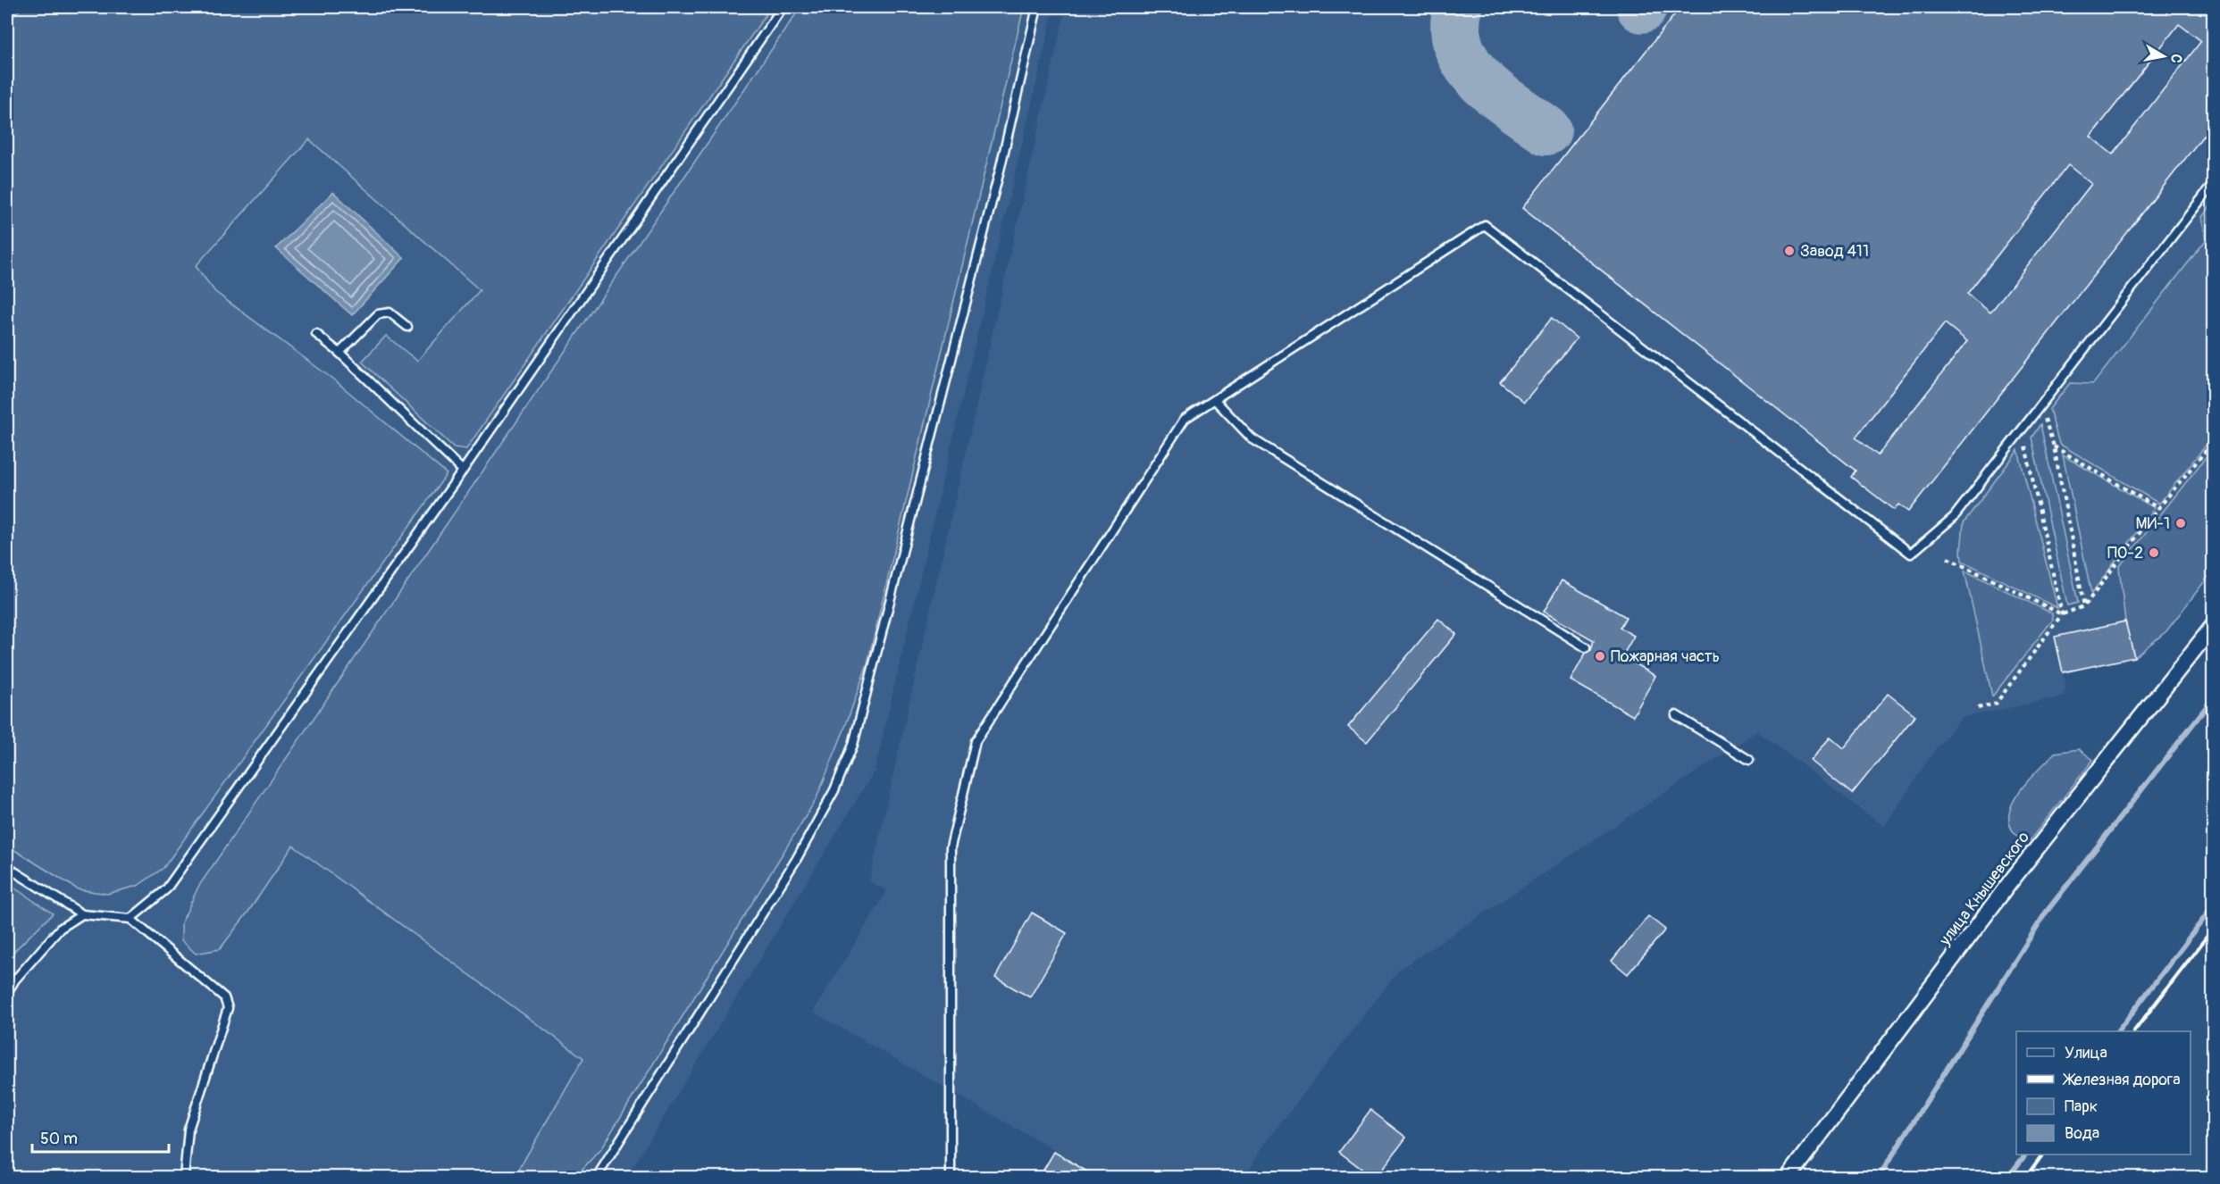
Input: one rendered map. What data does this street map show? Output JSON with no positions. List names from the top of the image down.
{
  "streets": {
    "street": ["улица Кнышевского"]
  },
  "places": [
    "Завод 411",
    "МИ-1",
    "ПО-2",
    "Пожарная часть"
  ],
  "legend": [
    "Улица",
    "Железная дорога",
    "Парк",
    "Вода"
  ],
  "scale_bar": "50 m",
  "north": "right"
}
